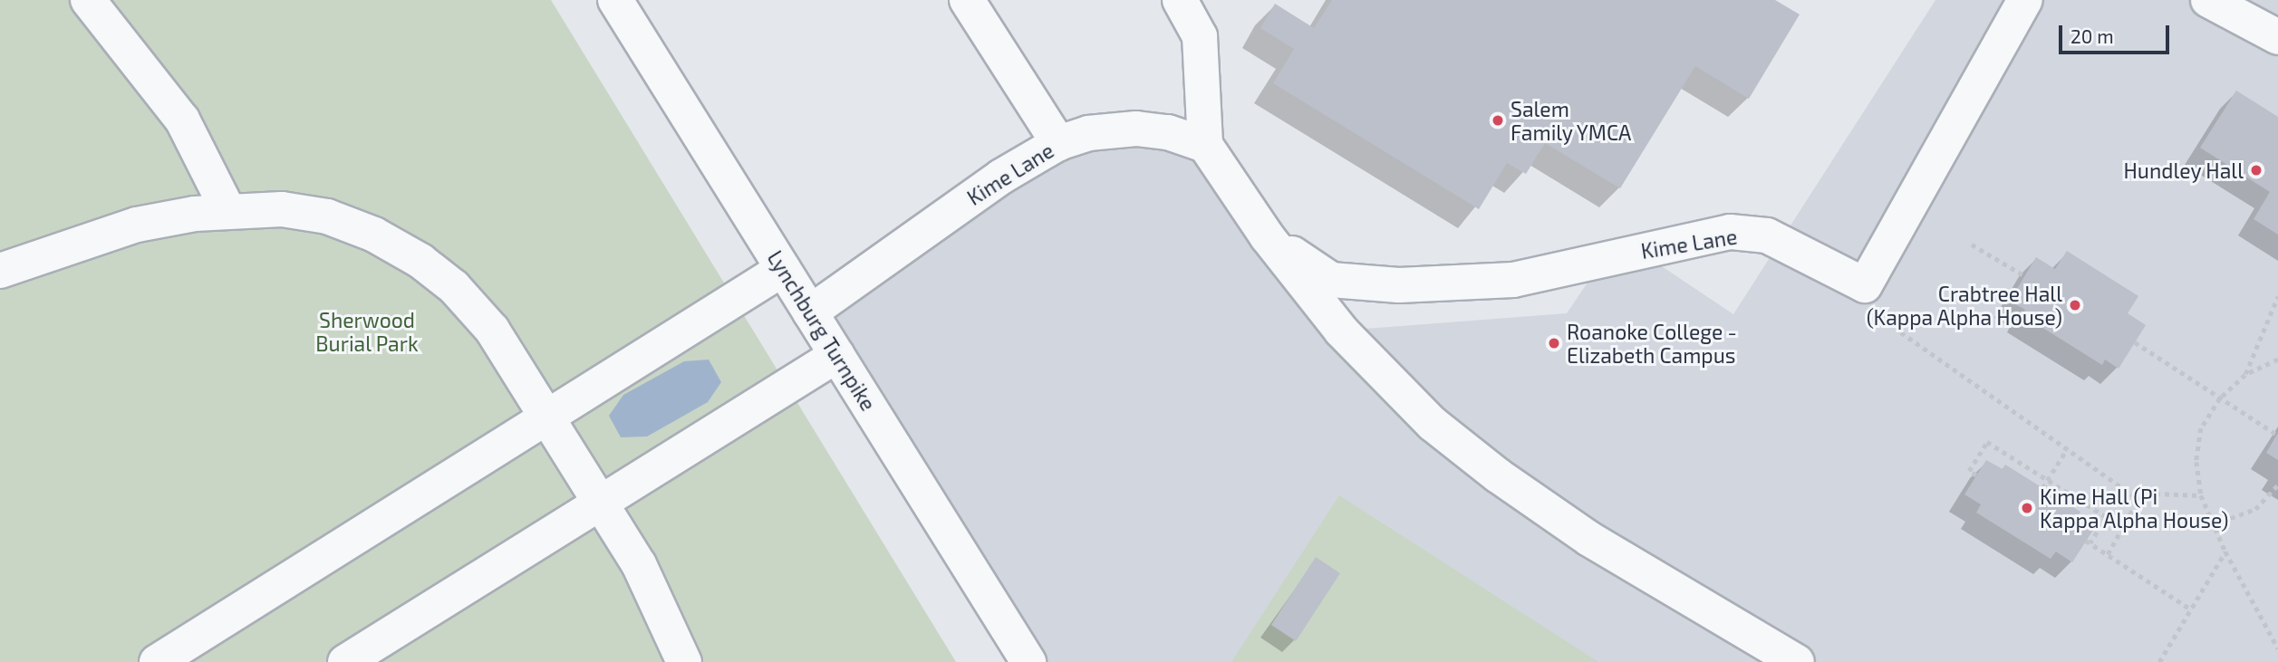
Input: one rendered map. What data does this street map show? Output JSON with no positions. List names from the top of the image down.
{
  "streets": {
    "street": ["Kime Lane", "Lynchburg Turnpike"]
  },
  "crossings": [
    ["Kime Lane", "Lynchburg Turnpike"]
  ],
  "parks": ["Sherwood Burial Park"],
  "places": [
    "Salem Family YMCA",
    "Hundley Hall",
    "Crabtree Hall (Kappa Alpha House)",
    "Roanoke College - Elizabeth Campus",
    "Kime Hall (Pi Kappa Alpha House)"
  ],
  "scale_bar": "20 m"
}
